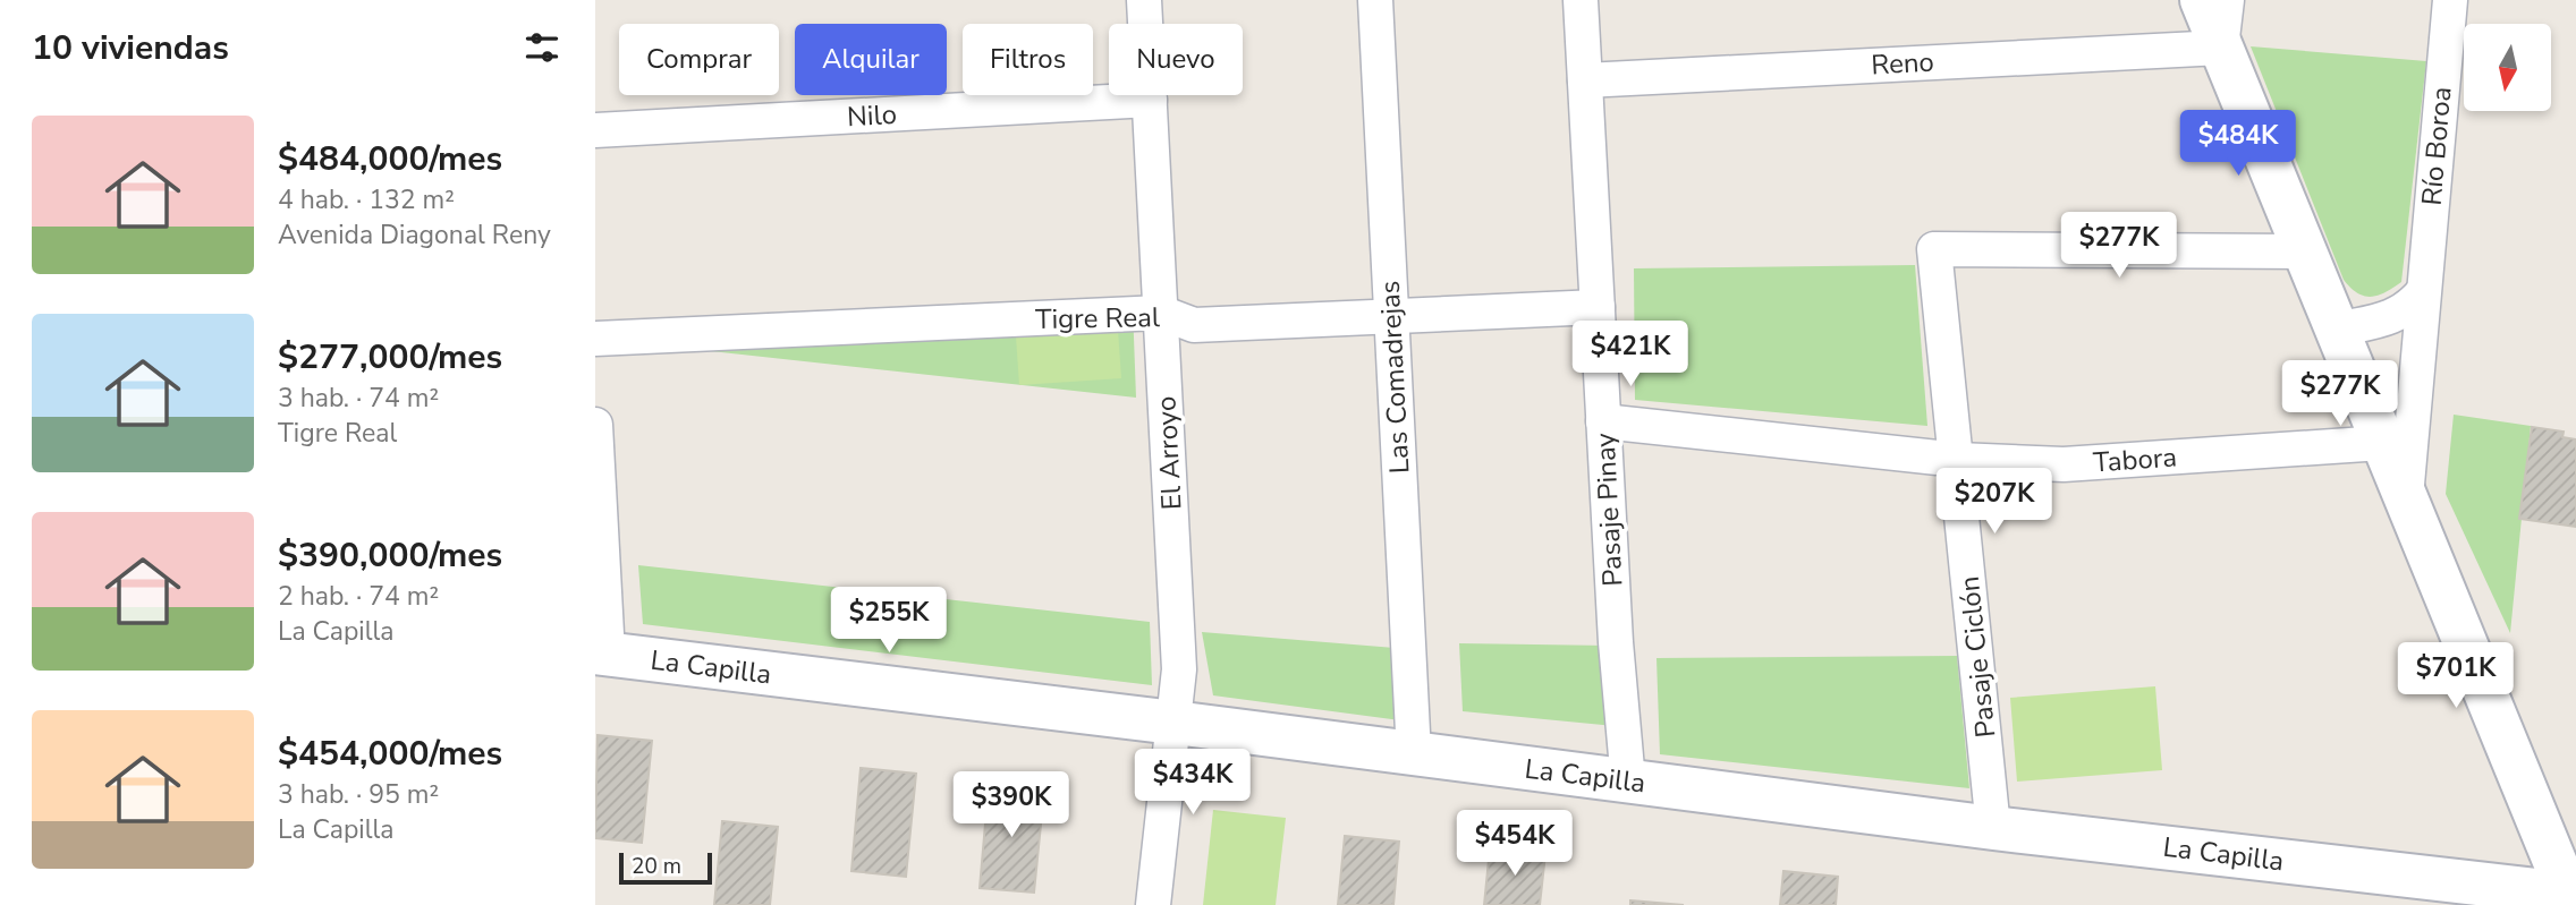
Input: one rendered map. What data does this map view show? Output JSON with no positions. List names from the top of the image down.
{
  "streets": {
    "street": [
      "Reno",
      "Nilo",
      "Río Boroa",
      "Tigre Real",
      "Las Comadrejas",
      "El Arroyo",
      "Tabora",
      "Pasaje Pinay",
      "Pasaje Ciclón",
      "La Capilla"
    ]
  },
  "crossings": [
    ["Reno", "Pasaje Pinay"],
    ["Nilo", "El Arroyo"],
    ["Tigre Real", "Las Comadrejas"],
    ["Tigre Real", "El Arroyo"],
    ["Tigre Real", "Pasaje Pinay"],
    ["Las Comadrejas", "La Capilla"],
    ["El Arroyo", "La Capilla"],
    ["Tabora", "Pasaje Pinay"],
    ["Tabora", "Pasaje Ciclón"],
    ["Pasaje Pinay", "La Capilla"],
    ["Pasaje Ciclón", "La Capilla"]
  ],
  "scale_bar": "20 m",
  "north": "bottom",
  "page": {
    "heading": "10 viviendas",
    "chip": [
      "Comprar",
      "Alquilar",
      "Filtros",
      "Nuevo"
    ],
    "list": [
      {
        "name": "$484,000/mes",
        "note": "4 hab. · 132 m² · Avenida Diagonal Reny"
      },
      {
        "name": "$277,000/mes",
        "note": "3 hab. · 74 m² · Tigre Real"
      },
      {
        "name": "$390,000/mes",
        "note": "2 hab. · 74 m² · La Capilla"
      },
      {
        "name": "$454,000/mes",
        "note": "3 hab. · 95 m² · La Capilla"
      }
    ],
    "price": [
      "$484K",
      "$277K",
      "$421K",
      "$277K",
      "$207K",
      "$255K",
      "$701K",
      "$434K",
      "$390K",
      "$454K"
    ],
    "scale": "20 m"
  }
}
